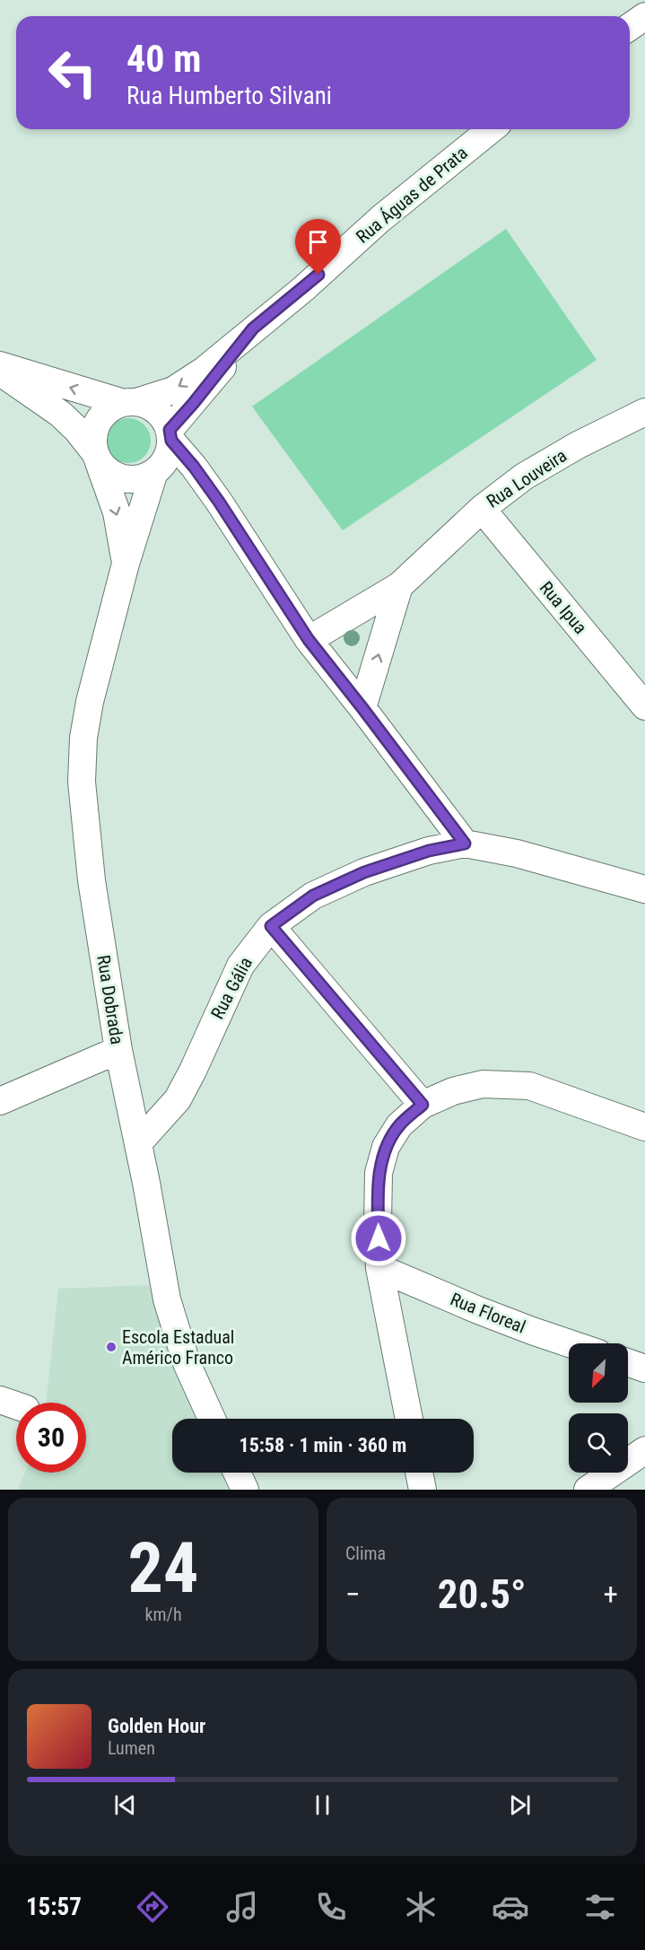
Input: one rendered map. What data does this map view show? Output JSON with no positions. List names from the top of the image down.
{
  "streets": {
    "street": [
      "Rua Águas de Prata",
      "Rua Louveira",
      "Rua Ipua",
      "Rua Gália",
      "Rua Dobrada",
      "Rua Floreal"
    ]
  },
  "crossings": [
    ["Rua Águas de Prata", "Rua Dobrada"],
    ["Rua Louveira", "Rua Ipua"],
    ["Rua Gália", "Rua Dobrada"]
  ],
  "places": ["Escola Estadual Américo Franco"],
  "north": "bottom left",
  "page": {
    "turn": ["40 m", "Rua Humberto Silvani"],
    "limit": "30",
    "trip": "15:58 · 1 min · 360 m",
    "tile": [
      ["24", "km/h"],
      "Clima"
    ],
    "heat": ["−", "20.5°", "+"],
    "song": ["Golden Hour", "Lumen"],
    "tabs": "15:57"
  }
}
